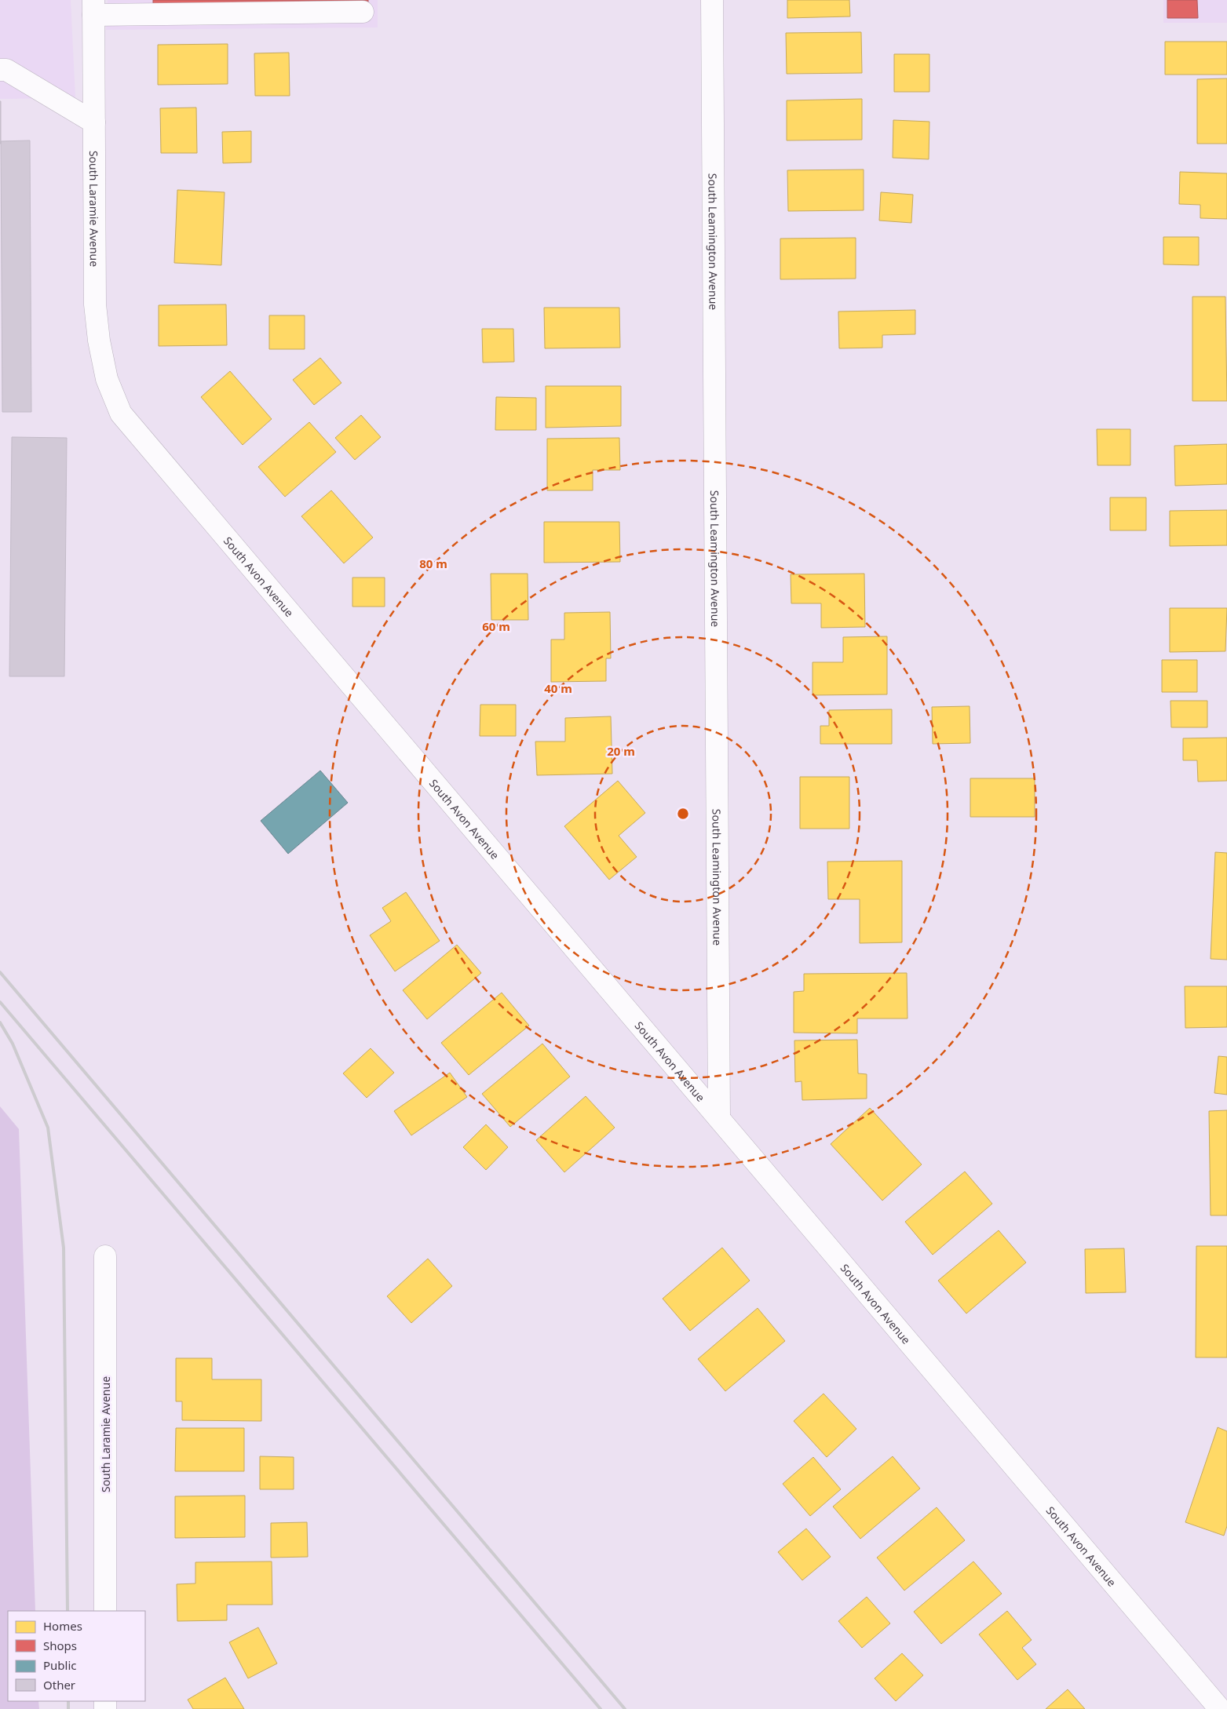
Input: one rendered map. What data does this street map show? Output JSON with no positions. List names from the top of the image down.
{
  "streets": {
    "street": ["South Laramie Avenue", "South Leamington Avenue", "South Avon Avenue"]
  },
  "crossings": [
    ["South Laramie Avenue", "South Avon Avenue"],
    ["South Leamington Avenue", "South Avon Avenue"]
  ],
  "legend": [
    "Homes",
    "Shops",
    "Public",
    "Other"
  ],
  "rings": [
    "80 m",
    "60 m",
    "40 m",
    "20 m"
  ]
}
